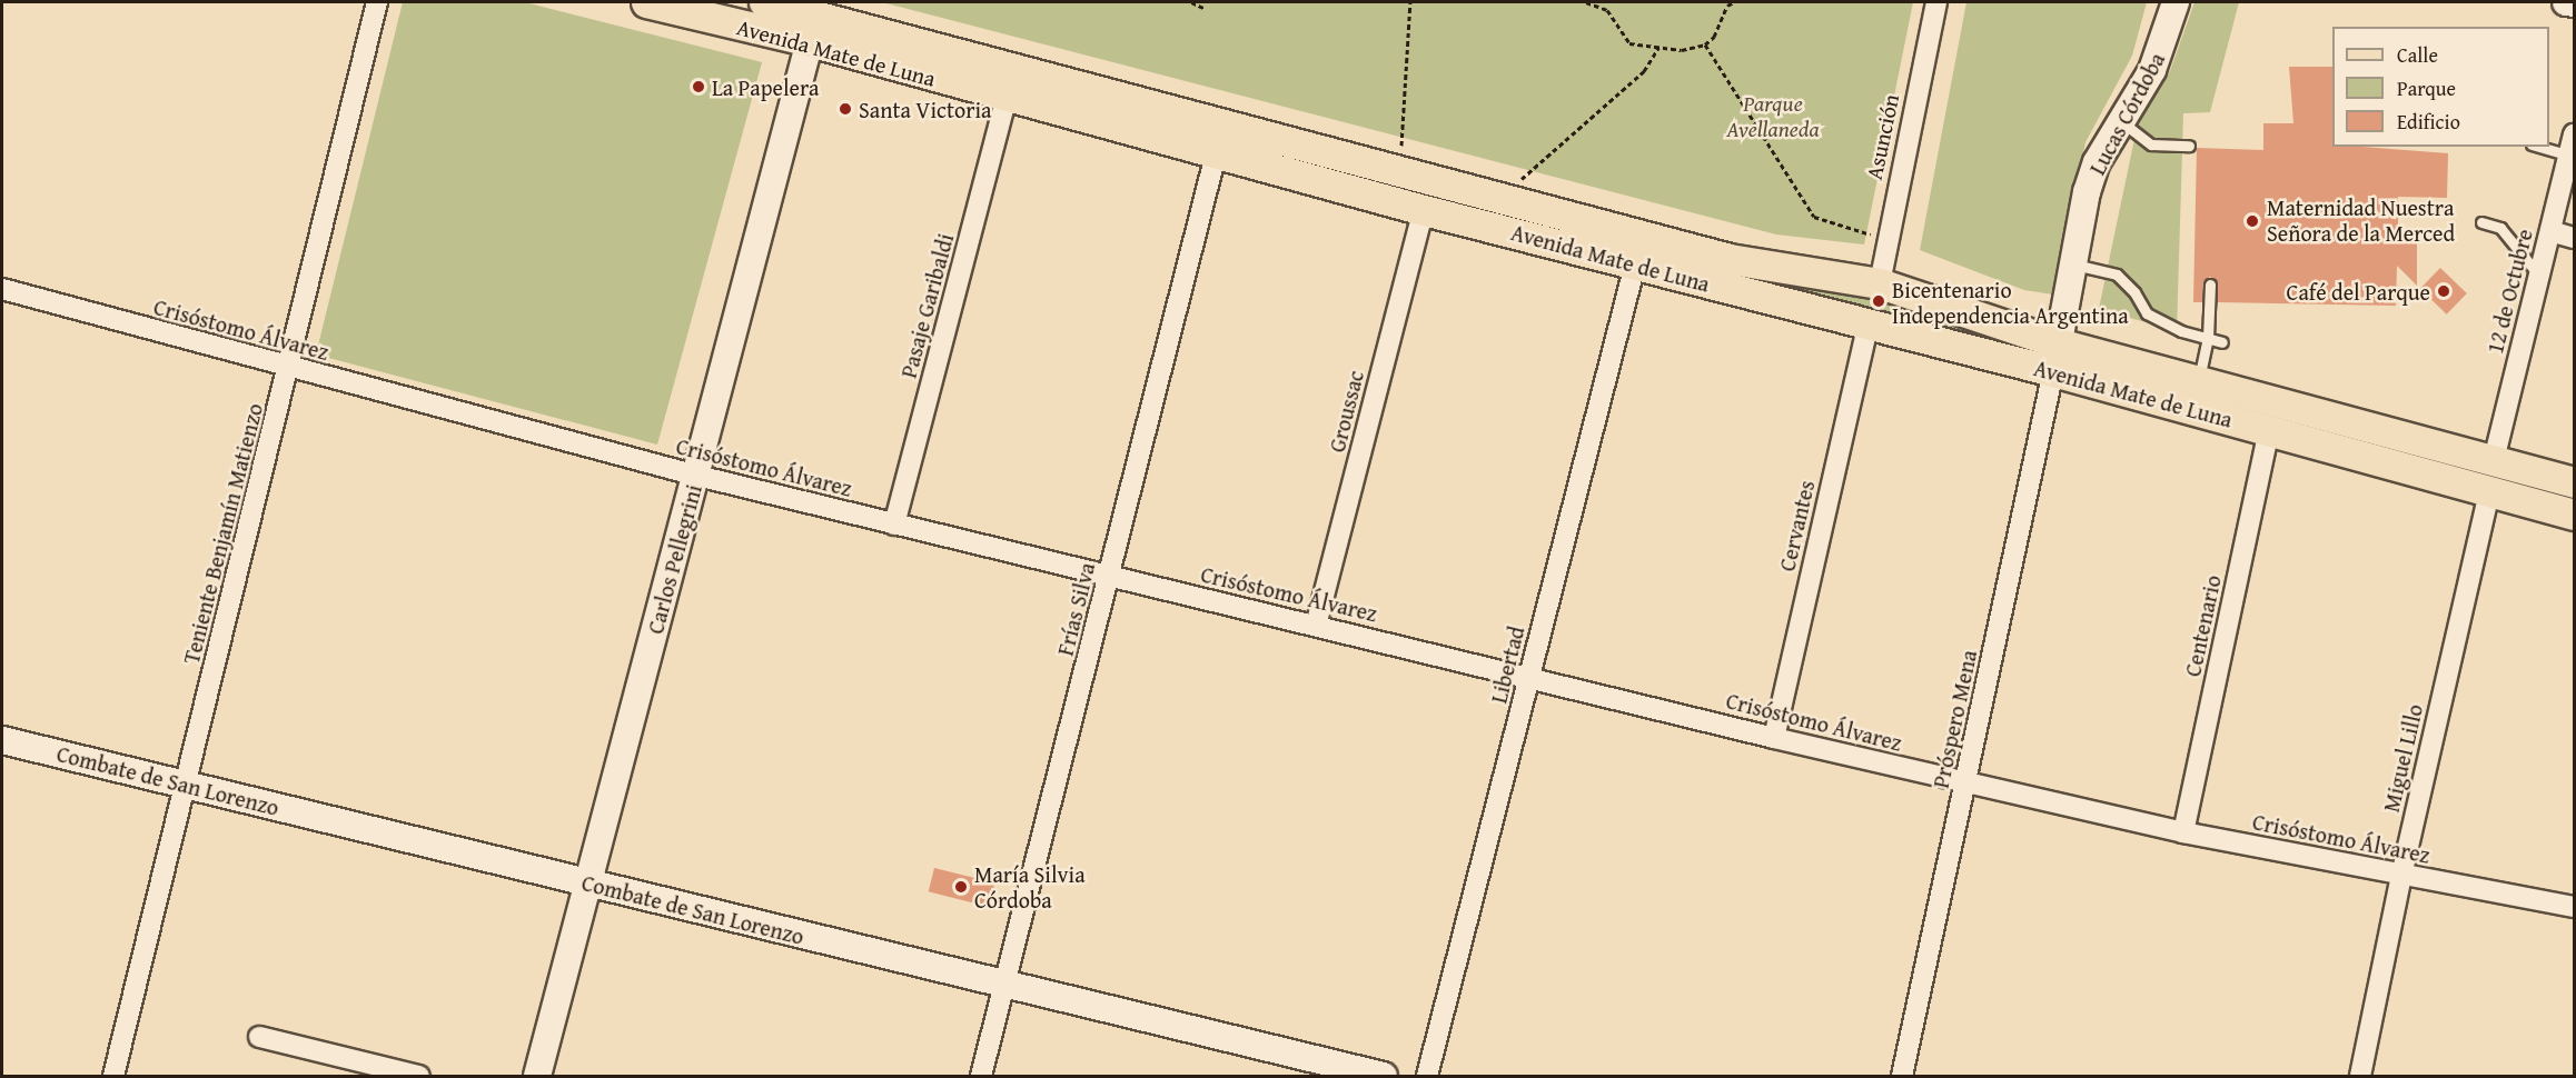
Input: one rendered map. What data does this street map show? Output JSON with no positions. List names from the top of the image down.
{
  "streets": {
    "main road": ["Avenida Mate de Luna"],
    "street": [
      "Lucas Córdoba",
      "Asunción",
      "12 de Octubre",
      "Pasaje Garibaldi",
      "Crisóstomo Álvarez",
      "Groussac",
      "Cervantes",
      "Teniente Benjamín Matienzo",
      "Carlos Pellegrini",
      "Frías Silva",
      "Centenario",
      "Libertad",
      "Próspero Mena",
      "Miguel Lillo",
      "Combate de San Lorenzo"
    ]
  },
  "crossings": [
    ["Avenida Mate de Luna", "Lucas Córdoba"],
    ["Avenida Mate de Luna", "Asunción"],
    ["Avenida Mate de Luna", "12 de Octubre"],
    ["Avenida Mate de Luna", "Pasaje Garibaldi"],
    ["Avenida Mate de Luna", "Groussac"],
    ["Avenida Mate de Luna", "Cervantes"],
    ["Avenida Mate de Luna", "Carlos Pellegrini"],
    ["Avenida Mate de Luna", "Frías Silva"],
    ["Avenida Mate de Luna", "Centenario"],
    ["Avenida Mate de Luna", "Libertad"],
    ["Avenida Mate de Luna", "Próspero Mena"],
    ["Avenida Mate de Luna", "Miguel Lillo"],
    ["Lucas Córdoba", "Próspero Mena"],
    ["Pasaje Garibaldi", "Crisóstomo Álvarez"],
    ["Crisóstomo Álvarez", "Groussac"],
    ["Crisóstomo Álvarez", "Cervantes"],
    ["Crisóstomo Álvarez", "Teniente Benjamín Matienzo"],
    ["Crisóstomo Álvarez", "Carlos Pellegrini"],
    ["Crisóstomo Álvarez", "Frías Silva"],
    ["Crisóstomo Álvarez", "Centenario"],
    ["Crisóstomo Álvarez", "Libertad"],
    ["Crisóstomo Álvarez", "Próspero Mena"],
    ["Crisóstomo Álvarez", "Miguel Lillo"],
    ["Teniente Benjamín Matienzo", "Combate de San Lorenzo"],
    ["Carlos Pellegrini", "Combate de San Lorenzo"],
    ["Frías Silva", "Combate de San Lorenzo"]
  ],
  "parks": ["Parque Avellaneda"],
  "places": [
    "La Papelera",
    "Santa Victoria",
    "Maternidad Nuestra Señora de la Merced",
    "Café del Parque",
    "Bicentenario Independencia Argentina",
    "María Silvia Córdoba"
  ],
  "legend": ["Calle", "Parque", "Edificio"]
}
